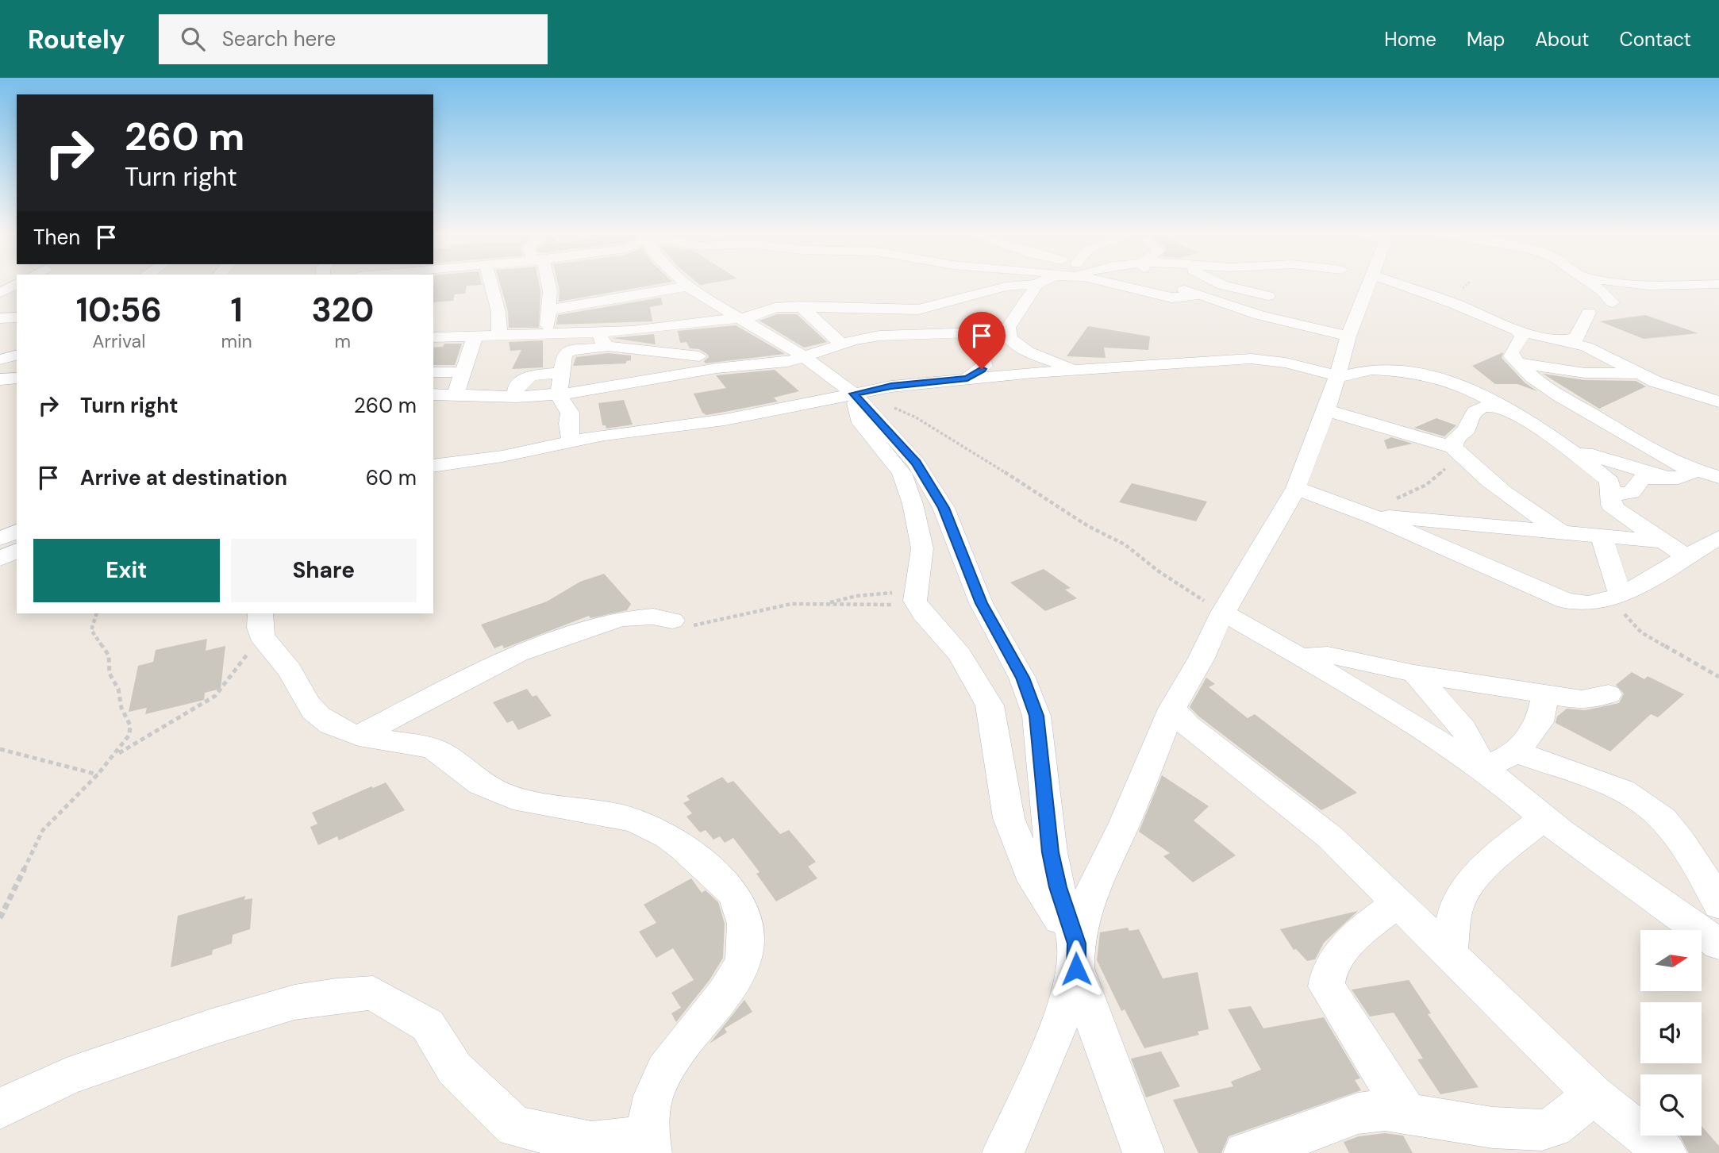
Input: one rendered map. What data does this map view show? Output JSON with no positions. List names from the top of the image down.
{
  "north": "right",
  "page": {
    "header": "Routely",
    "search": "Search here",
    "nav": [
      "Home",
      "Map",
      "About",
      "Contact"
    ],
    "turn": ["260 m", "Turn right"],
    "then": "Then",
    "eta": [
      "10:56",
      "Arrival",
      "1",
      "min",
      "320",
      "m"
    ],
    "list": [
      {
        "name": "Turn right",
        "value": "260 m"
      },
      {
        "name": "Arrive at destination",
        "value": "60 m"
      }
    ],
    "buttons": ["Exit", "Share"]
  }
}
